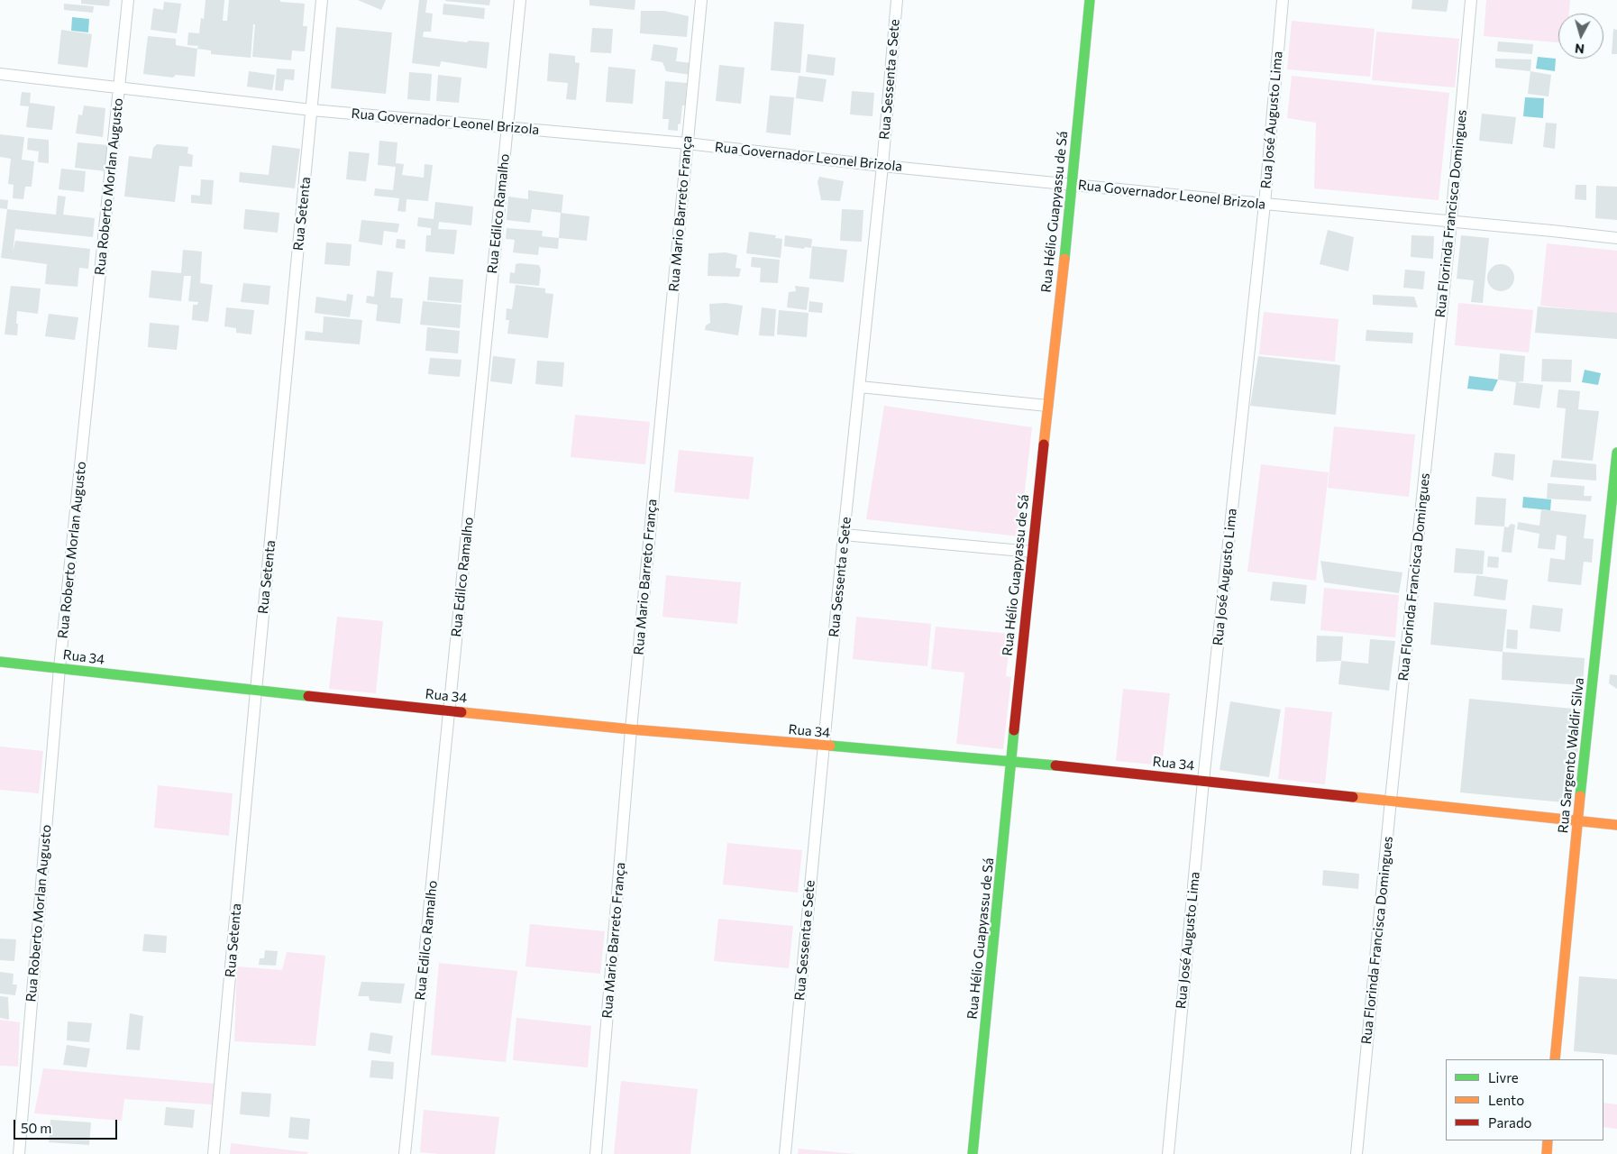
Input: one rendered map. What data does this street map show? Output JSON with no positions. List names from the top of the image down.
{
  "streets": {
    "main road": ["Rua Hélio Guapyassu de Sá", "Rua 34", "Rua Sargento Waldir Silva"],
    "street": [
      "Rua Sessenta e Sete",
      "Rua José Augusto Lima",
      "Rua Governador Leonel Brizola",
      "Rua Roberto Morlan Augusto",
      "Rua Setenta",
      "Rua Edilco Ramalho",
      "Rua Mario Barreto França",
      "Rua Florinda Francisca Domingues"
    ]
  },
  "crossings": [
    ["Rua Sessenta e Sete", "Rua Governador Leonel Brizola"],
    ["Rua Sessenta e Sete", "Rua 34"],
    ["Rua José Augusto Lima", "Rua Governador Leonel Brizola"],
    ["Rua José Augusto Lima", "Rua 34"],
    ["Rua Governador Leonel Brizola", "Rua Roberto Morlan Augusto"],
    ["Rua Governador Leonel Brizola", "Rua Hélio Guapyassu de Sá"],
    ["Rua Governador Leonel Brizola", "Rua Setenta"],
    ["Rua Governador Leonel Brizola", "Rua Edilco Ramalho"],
    ["Rua Governador Leonel Brizola", "Rua Mario Barreto França"],
    ["Rua Governador Leonel Brizola", "Rua Florinda Francisca Domingues"],
    ["Rua Roberto Morlan Augusto", "Rua 34"],
    ["Rua Hélio Guapyassu de Sá", "Rua 34"],
    ["Rua Setenta", "Rua 34"],
    ["Rua Edilco Ramalho", "Rua 34"],
    ["Rua Mario Barreto França", "Rua 34"],
    ["Rua Florinda Francisca Domingues", "Rua 34"],
    ["Rua 34", "Rua Sargento Waldir Silva"]
  ],
  "legend": ["Livre", "Lento", "Parado"],
  "scale_bar": "50 m",
  "north": "bottom"
}
